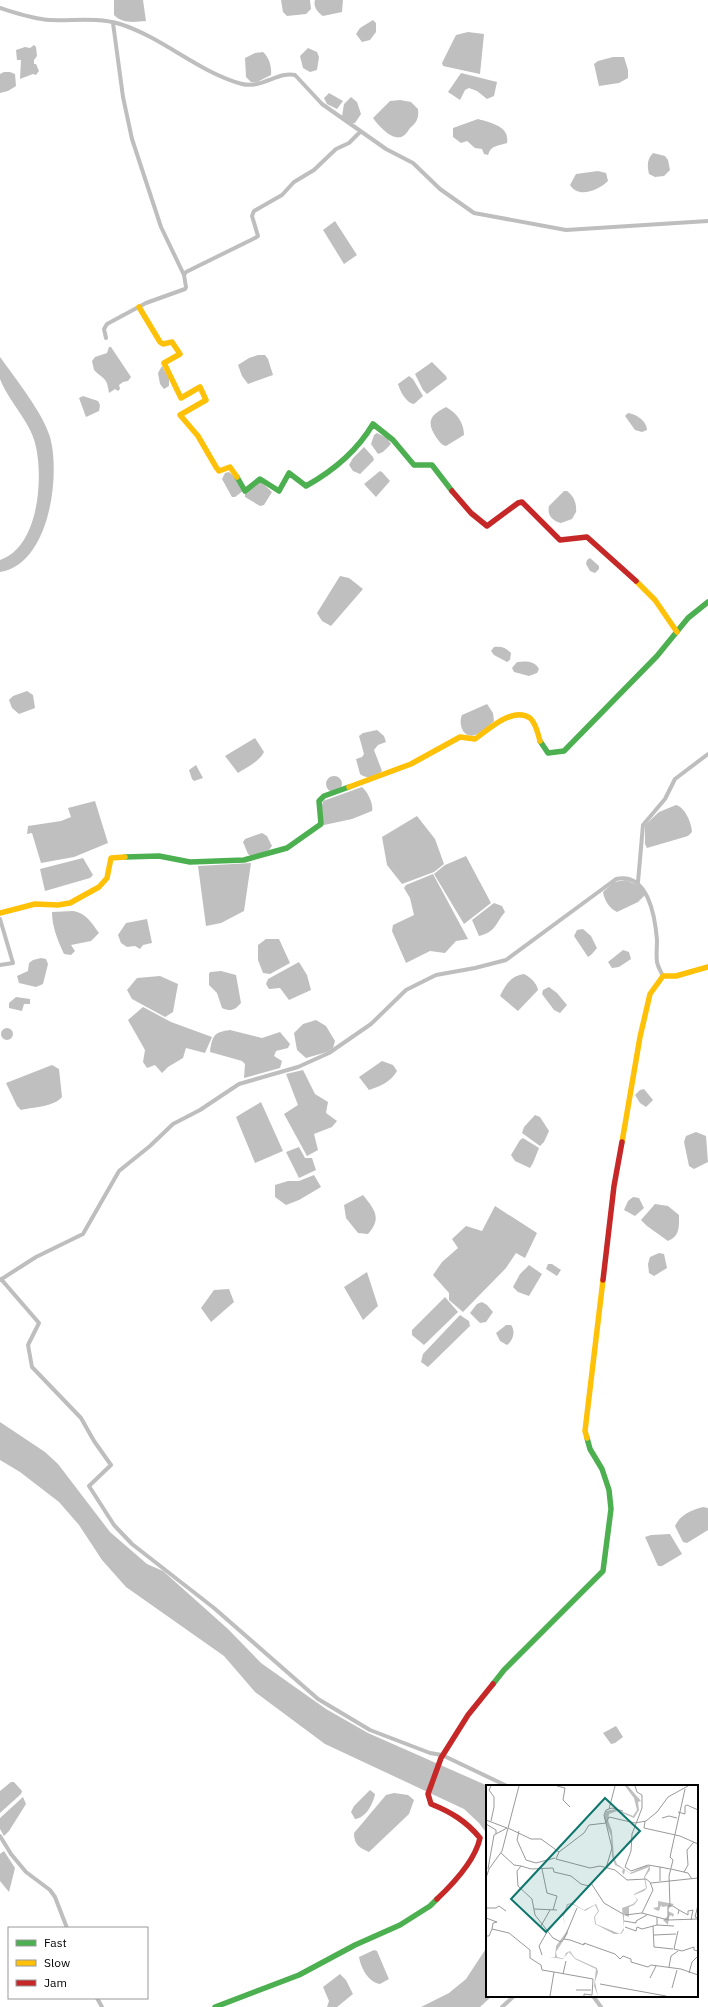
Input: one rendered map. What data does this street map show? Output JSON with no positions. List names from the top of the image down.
{
  "legend": ["Fast", "Slow", "Jam"]
}
